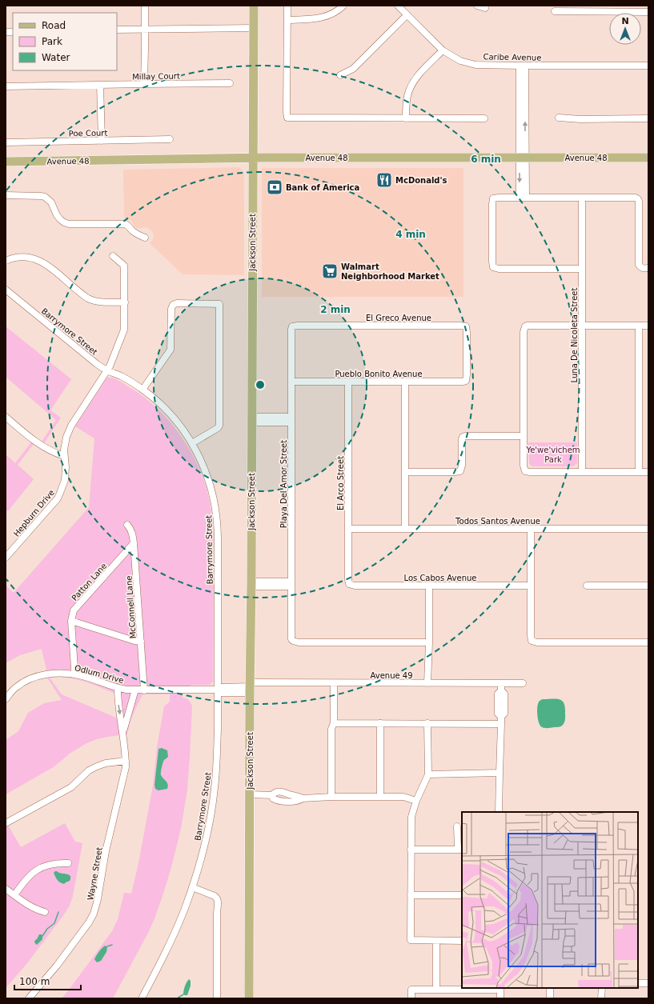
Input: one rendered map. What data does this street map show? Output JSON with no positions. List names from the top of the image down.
{
  "streets": {
    "main road": ["Avenue 48", "Jackson Street"],
    "street": [
      "Caribe Avenue",
      "Millay Court",
      "Poe Court",
      "El Greco Avenue",
      "Barrymore Street",
      "Luna De Nicoleta Street",
      "Pueblo Bonito Avenue",
      "El Arco Street",
      "Playa Del Amor Street",
      "Hepburn Drive",
      "Todos Santos Avenue",
      "Los Cabos Avenue",
      "Patton Lane",
      "McConnell Lane",
      "Odlum Drive",
      "Avenue 49",
      "Wayne Street"
    ]
  },
  "crossings": [
    ["Avenue 48", "Jackson Street"],
    ["Jackson Street", "Odlum Drive"],
    ["El Greco Avenue", "Pueblo Bonito Avenue"],
    ["El Greco Avenue", "Playa Del Amor Street"],
    ["Barrymore Street", "Hepburn Drive"],
    ["Barrymore Street", "Odlum Drive"],
    ["Pueblo Bonito Avenue", "El Arco Street"],
    ["Pueblo Bonito Avenue", "Playa Del Amor Street"],
    ["El Arco Street", "Todos Santos Avenue"],
    ["El Arco Street", "Los Cabos Avenue"],
    ["Patton Lane", "McConnell Lane"],
    ["Patton Lane", "Odlum Drive"],
    ["McConnell Lane", "Odlum Drive"],
    ["Odlum Drive", "Avenue 49"],
    ["Odlum Drive", "Wayne Street"]
  ],
  "parks": ["Ye'we'vichem Park"],
  "places": {
    "restaurant": ["McDonald's"],
    "bank": ["Bank of America"],
    "supermarket": ["Walmart Neighborhood Market"]
  },
  "legend": ["Road", "Park", "Water"],
  "scale_bar": "100 m",
  "north": "top",
  "rings": ["6 min", "4 min", "2 min"]
}
